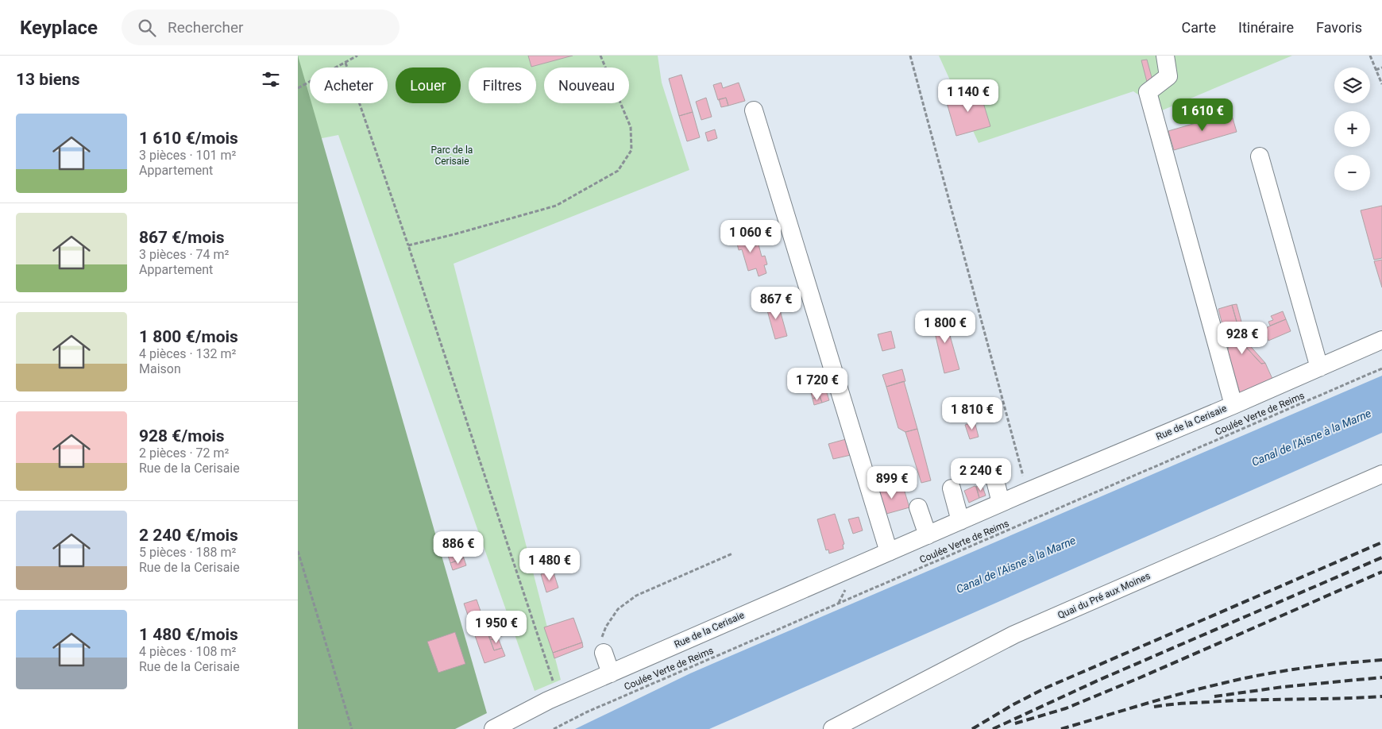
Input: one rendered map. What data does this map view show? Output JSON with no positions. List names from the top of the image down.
{
  "streets": {
    "street": ["Rue de la Cerisaie", "Quai du Pré aux Moines"],
    "path": ["Coulée Verte de Reims"]
  },
  "water": ["Canal de l'Aisne à la Marne"],
  "parks": ["Parc de la Cerisaie"],
  "page": {
    "header": "Keyplace",
    "search": "Rechercher",
    "nav": ["Carte", "Itinéraire", "Favoris"],
    "heading": "13 biens",
    "map_buttons": ["+", "−"],
    "chip": [
      "Acheter",
      "Louer",
      "Filtres",
      "Nouveau"
    ],
    "price": [
      "1 140 €",
      "1 610 €",
      "1 060 €",
      "867 €",
      "1 800 €",
      "928 €",
      "1 720 €",
      "1 810 €",
      "2 240 €",
      "899 €",
      "886 €",
      "1 480 €",
      "1 950 €"
    ],
    "list": [
      {
        "name": "1 610 €/mois",
        "note": "3 pièces · 101 m² · Appartement"
      },
      {
        "name": "867 €/mois",
        "note": "3 pièces · 74 m² · Appartement"
      },
      {
        "name": "1 800 €/mois",
        "note": "4 pièces · 132 m² · Maison"
      },
      {
        "name": "928 €/mois",
        "note": "2 pièces · 72 m² · Rue de la Cerisaie"
      },
      {
        "name": "2 240 €/mois",
        "note": "5 pièces · 188 m² · Rue de la Cerisaie"
      },
      {
        "name": "1 480 €/mois",
        "note": "4 pièces · 108 m² · Rue de la Cerisaie"
      }
    ]
  }
}
